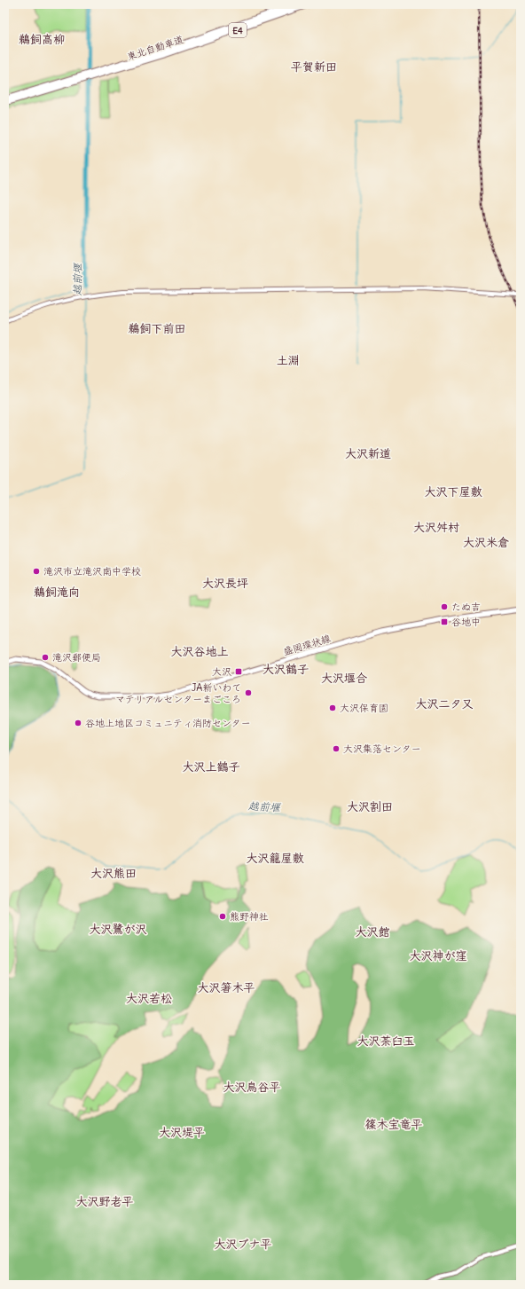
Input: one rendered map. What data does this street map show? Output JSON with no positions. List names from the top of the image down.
{
  "streets": {
    "highway": ["E4", "東北自動車道"],
    "main road": ["盛岡環状線"]
  },
  "districts": [
    "鵜飼高柳",
    "平賀新田",
    "鵜飼下前田",
    "土淵",
    "大沢新道",
    "大沢下屋敷",
    "大沢舛村",
    "大沢米倉",
    "大沢長坪",
    "鵜飼滝向",
    "大沢谷地上",
    "大沢鶴子",
    "大沢堰合",
    "大沢二タ又",
    "大沢上鶴子",
    "大沢割田",
    "大沢籠屋敷",
    "大沢熊田",
    "大沢鷺が沢",
    "大沢館",
    "大沢神が窪",
    "大沢箸木平",
    "大沢若松",
    "大沢茶臼玉",
    "大沢鳥谷平",
    "篠木宝竜平",
    "大沢堤平",
    "大沢野老平",
    "大沢ブナ平"
  ],
  "water": ["越前堰"],
  "places": {
    "other": [
      "滝沢市立滝沢南中学校",
      "たぬ吉",
      "滝沢郵便局",
      "JA新いわて マテリアルセンターまごころ",
      "大沢保育園",
      "谷地上地区コミュニティ消防センター",
      "大沢集落センター",
      "熊野神社"
    ],
    "transit": ["谷地中", "大沢"]
  }
}
